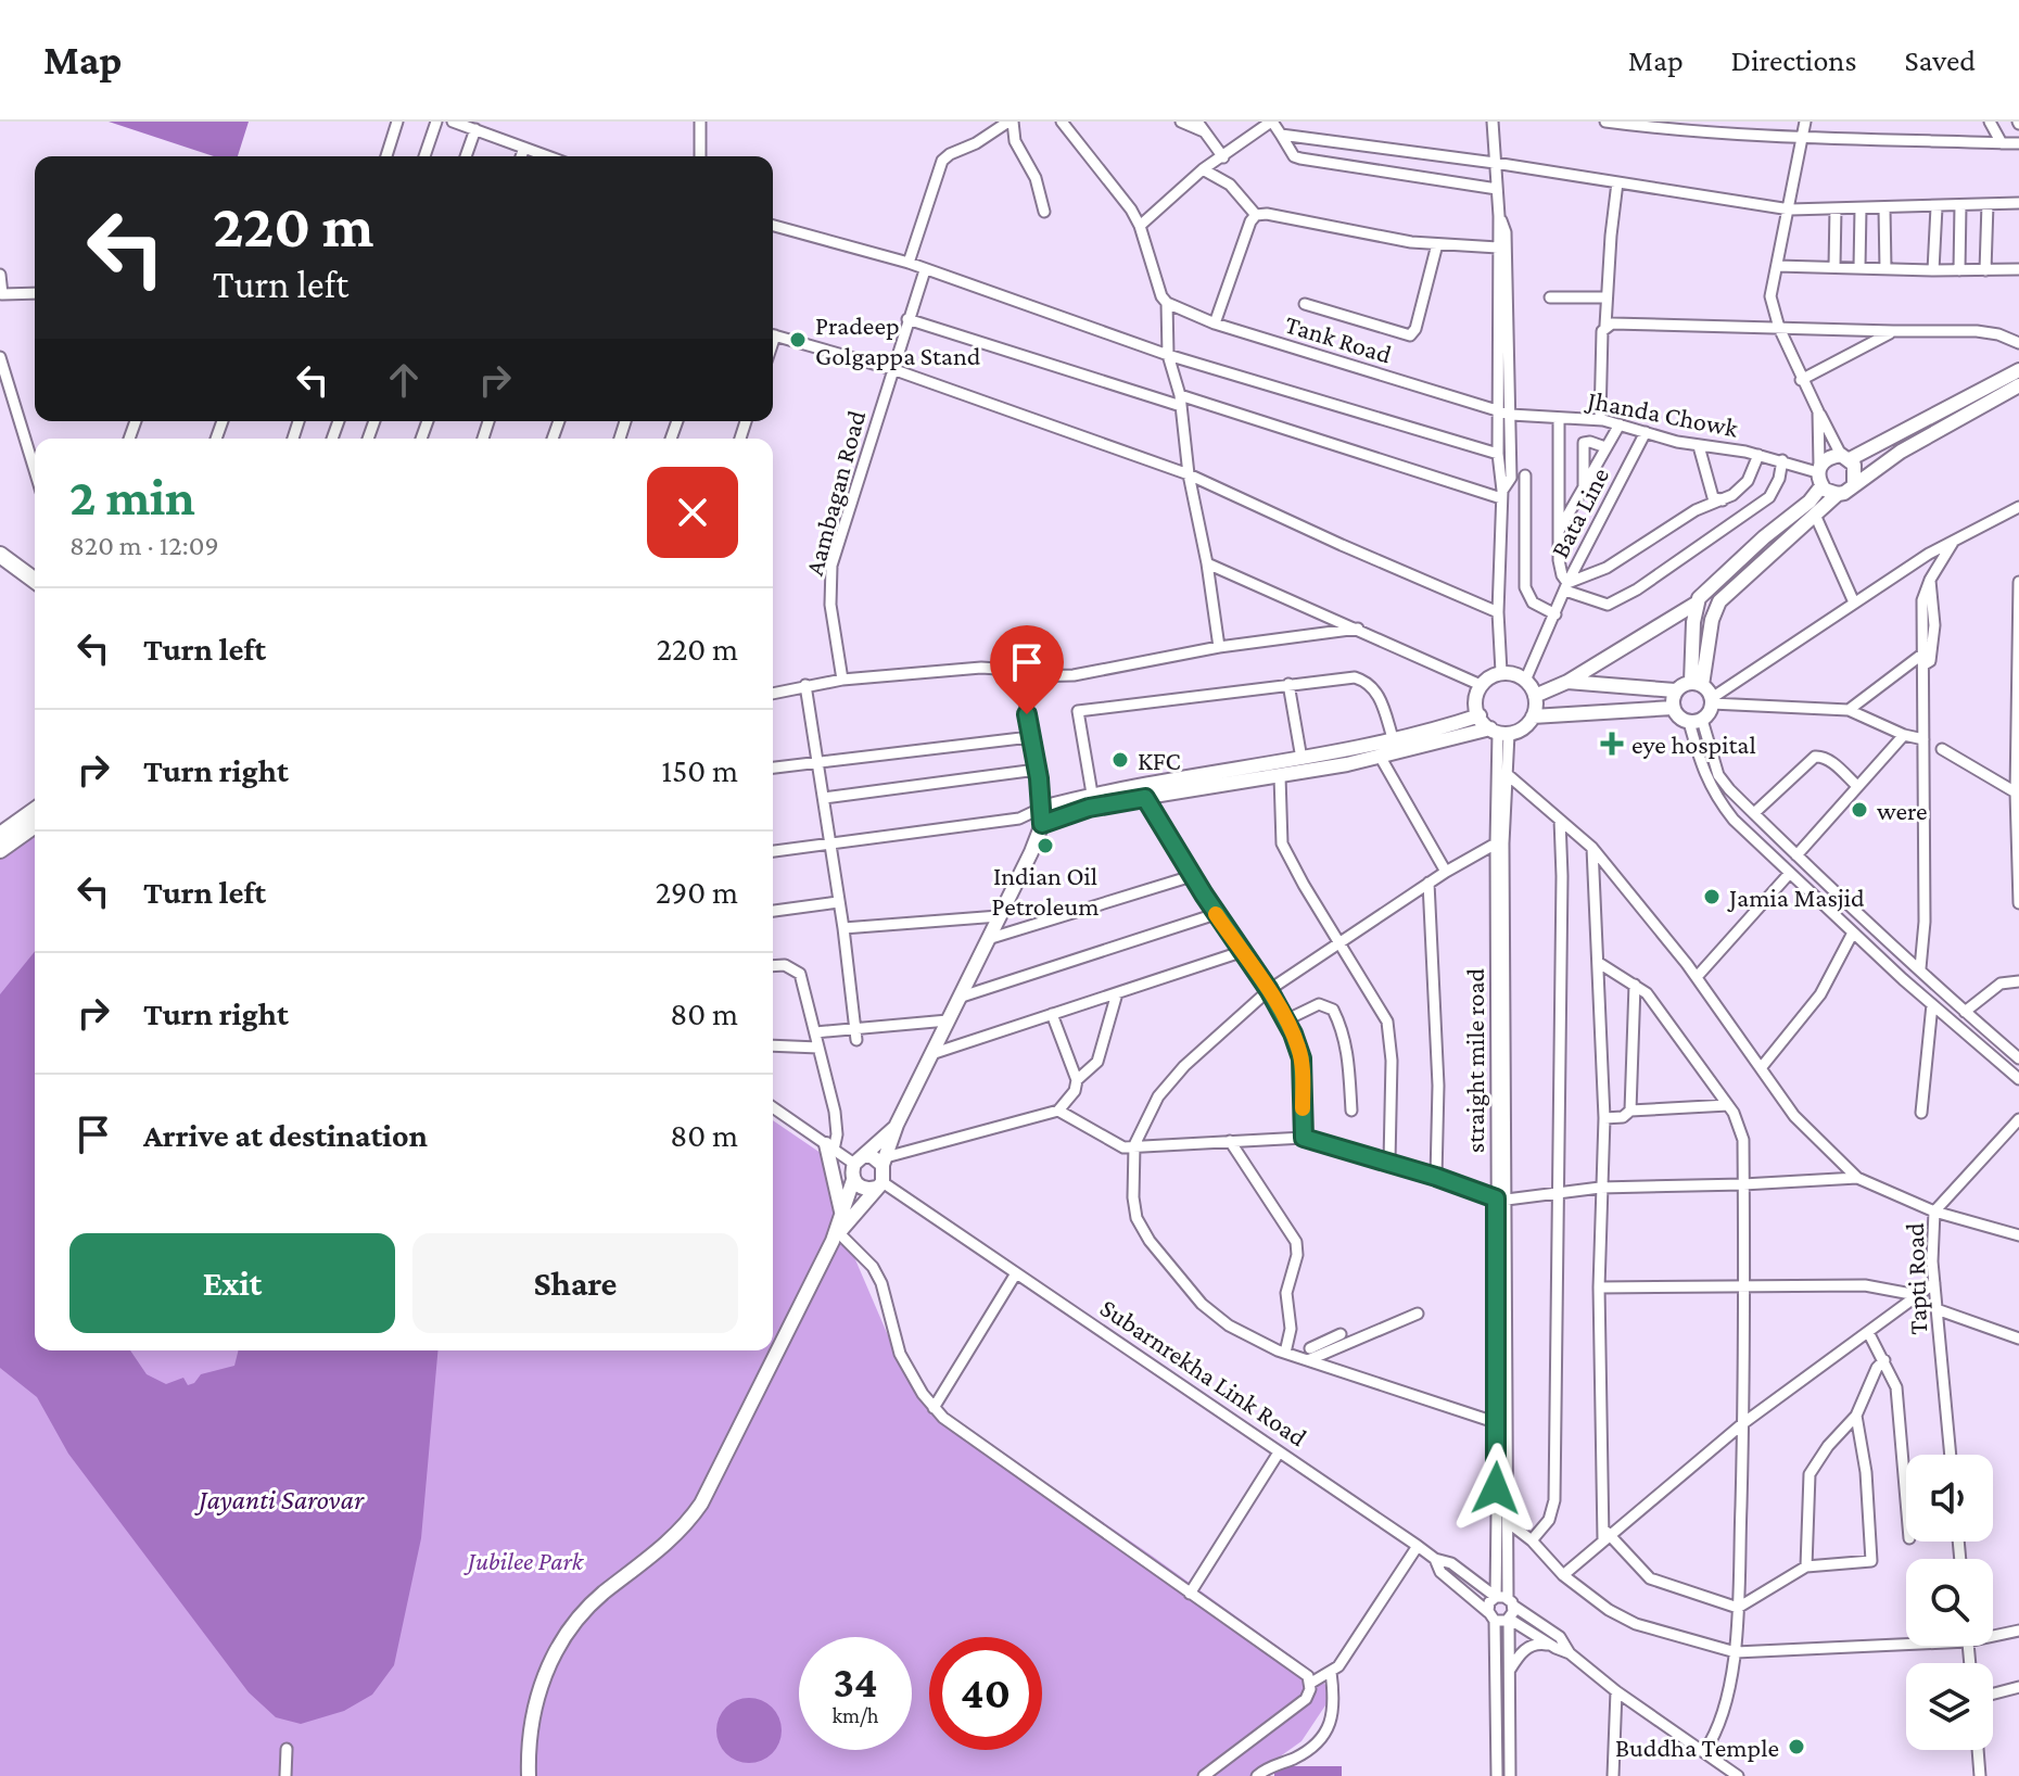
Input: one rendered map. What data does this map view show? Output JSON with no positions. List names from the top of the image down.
{
  "streets": {
    "street": [
      "Tank Road",
      "Jhanda Chowk",
      "Aambagan Road",
      "Bata Line",
      "straight mile road",
      "Tapti Road",
      "Subarnrekha Link Road"
    ]
  },
  "crossings": [
    ["Tank Road", "Jhanda Chowk"],
    ["Jhanda Chowk", "Bata Line"],
    ["Bata Line", "straight mile road"],
    ["straight mile road", "Subarnrekha Link Road"]
  ],
  "water": ["Jayanti Sarovar"],
  "parks": ["Jubilee Park"],
  "places": {
    "other": [
      "Pradeep Golgappa Stand",
      "KFC",
      "were",
      "Indian Oil Petroleum",
      "Jamia Masjid",
      "Buddha Temple"
    ],
    "health": ["eye hospital"]
  },
  "page": {
    "header": "Map",
    "nav": ["Map", "Directions", "Saved"],
    "turn": ["220 m", "Turn left"],
    "heading": ["2 min", "820 m · 12:09"],
    "list": [
      {
        "name": "Turn left",
        "value": "220 m"
      },
      {
        "name": "Turn right",
        "value": "150 m"
      },
      {
        "name": "Turn left",
        "value": "290 m"
      },
      {
        "name": "Turn right",
        "value": "80 m"
      },
      {
        "name": "Arrive at destination",
        "value": "80 m"
      }
    ],
    "buttons": ["Exit", "Share"],
    "speed": "34 km/h",
    "limit": "40"
  }
}
